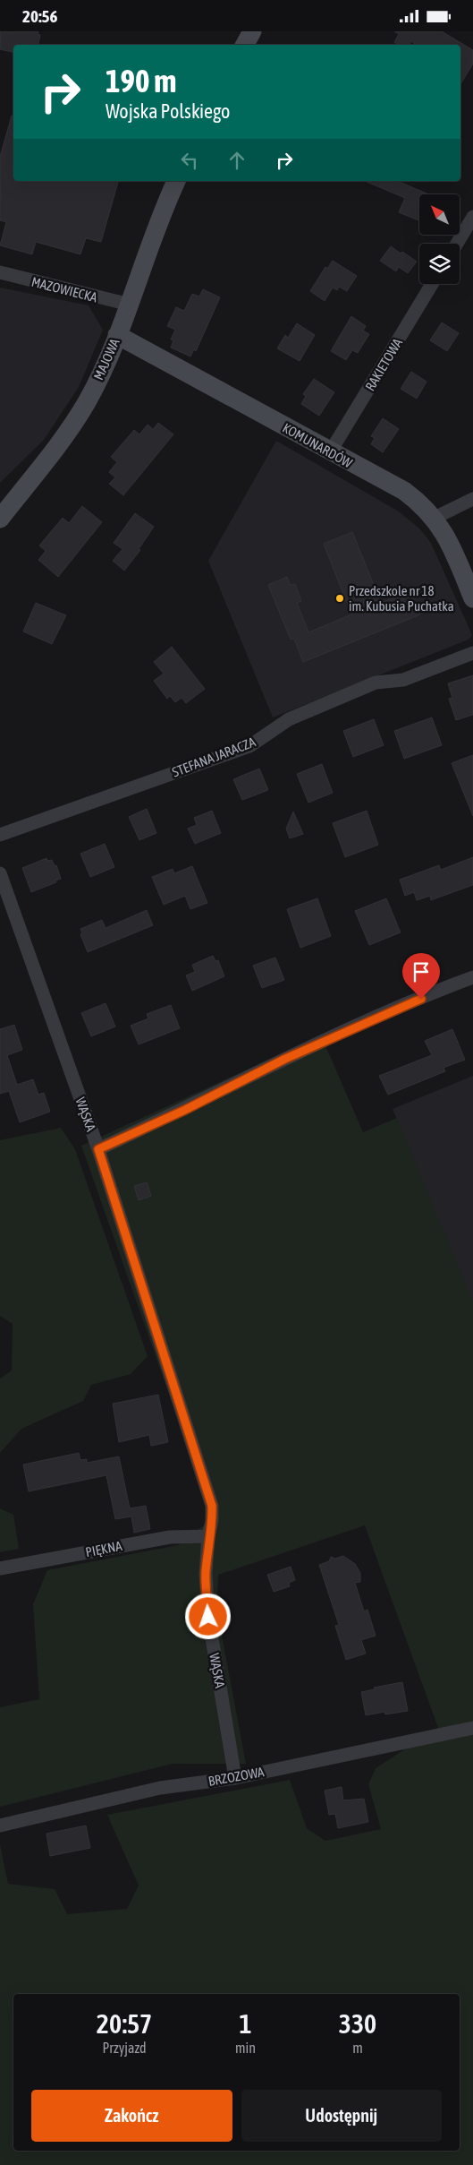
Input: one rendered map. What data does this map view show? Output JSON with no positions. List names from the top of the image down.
{
  "streets": {
    "street": [
      "MAZOWIECKA",
      "MAJOWA",
      "RAKIETOWA",
      "KOMUNARDÓW",
      "STEFANA JARACZA",
      "WĄSKA",
      "PIĘKNA",
      "BRZOZOWA"
    ]
  },
  "crossings": [
    ["MAZOWIECKA", "MAJOWA"],
    ["MAJOWA", "KOMUNARDÓW"],
    ["RAKIETOWA", "KOMUNARDÓW"],
    ["WĄSKA", "PIĘKNA"],
    ["WĄSKA", "BRZOZOWA"]
  ],
  "places": ["Przedszkole nr 18 im. Kubusia Puchatka"],
  "north": "top left",
  "page": {
    "status": "20:56",
    "turn": ["190 m", "Wojska Polskiego"],
    "eta": [
      "20:57",
      "Przyjazd",
      "1",
      "min",
      "330",
      "m"
    ],
    "buttons": ["Zakończ", "Udostępnij"]
  }
}
